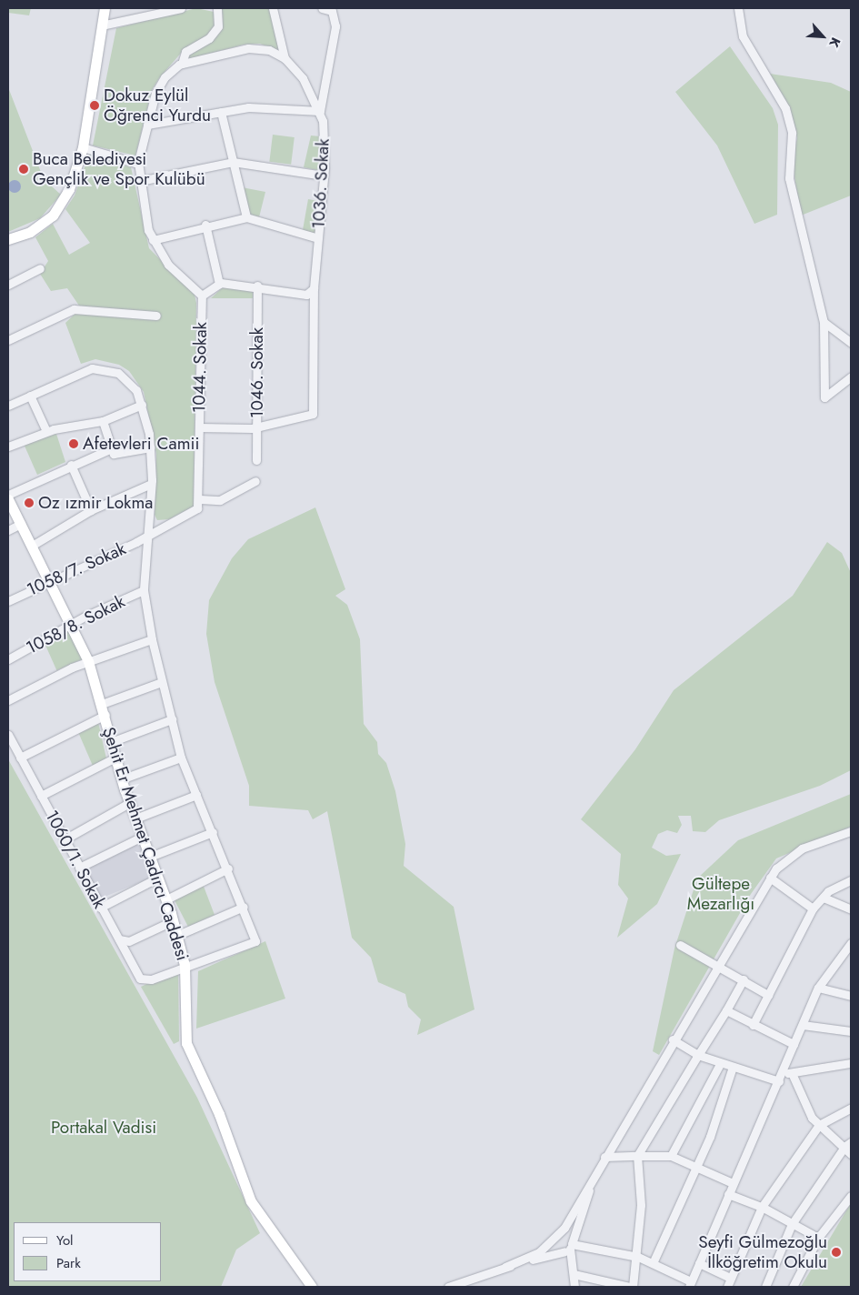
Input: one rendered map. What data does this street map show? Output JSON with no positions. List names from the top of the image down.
{
  "streets": {
    "main road": ["Şehit Er Mehmet Çadırcı Caddesi"],
    "street": [
      "1036. Sokak",
      "1044. Sokak",
      "1046. Sokak",
      "1058/7. Sokak",
      "1058/8. Sokak",
      "1060/1. Sokak"
    ]
  },
  "crossings": [
    ["1036. Sokak", "1044. Sokak"],
    ["1036. Sokak", "1046. Sokak"],
    ["1058/7. Sokak", "Şehit Er Mehmet Çadırcı Caddesi"],
    ["1058/8. Sokak", "Şehit Er Mehmet Çadırcı Caddesi"],
    ["Şehit Er Mehmet Çadırcı Caddesi", "1060/1. Sokak"]
  ],
  "parks": ["Gültepe Mezarlığı", "Portakal Vadisi"],
  "places": [
    "Dokuz Eylül Öğrenci Yurdu",
    "Buca Belediyesi Gençlik ve Spor Kulübü",
    "Afetevleri Camii",
    "Oz ızmir Lokma",
    "Seyfi Gülmezoğlu İlköğretim Okulu"
  ],
  "legend": ["Yol", "Park"],
  "north": "bottom right"
}
